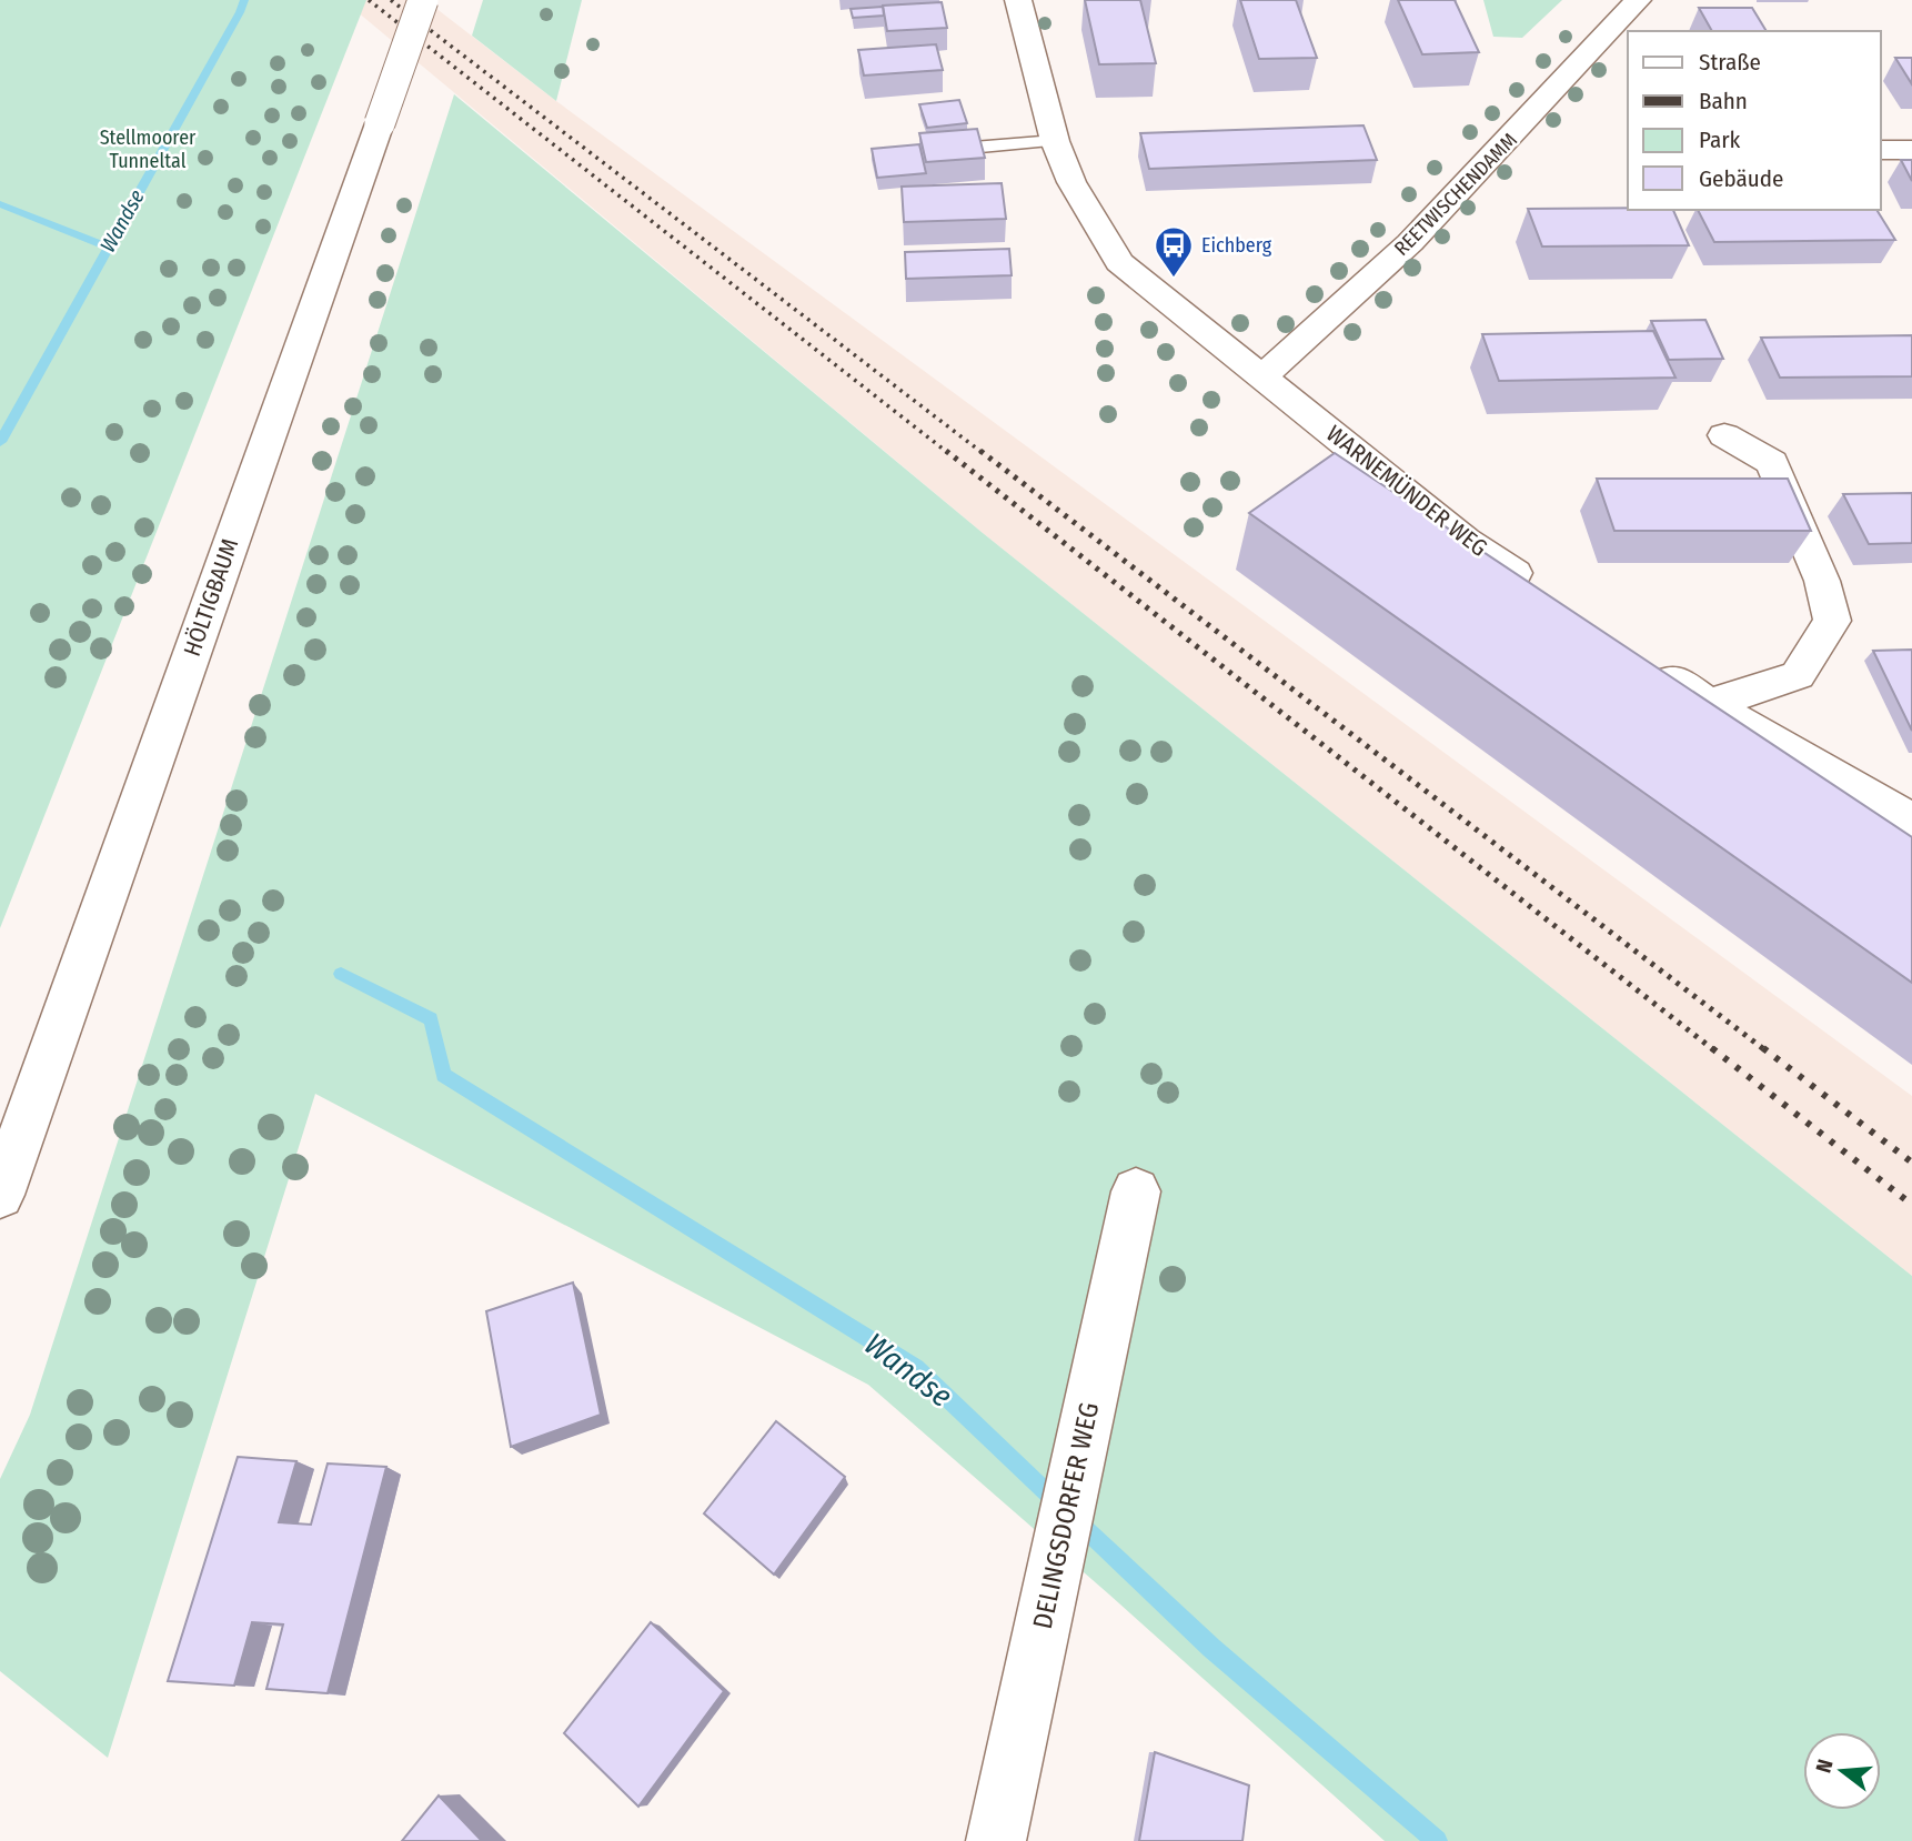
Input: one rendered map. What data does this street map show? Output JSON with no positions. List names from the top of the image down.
{
  "streets": {
    "street": [
      "REETWISCHENDAMM",
      "WARNEMÜNDER WEG",
      "HÖLTIGBAUM",
      "DELINGSDORFER WEG"
    ]
  },
  "crossings": [
    ["REETWISCHENDAMM", "WARNEMÜNDER WEG"]
  ],
  "water": ["Wandse"],
  "parks": ["Stellmoorer Tunneltal"],
  "places": {
    "bus stop": ["Eichberg"]
  },
  "legend": [
    "Straße",
    "Bahn",
    "Park",
    "Gebäude"
  ],
  "north": "left"
}
